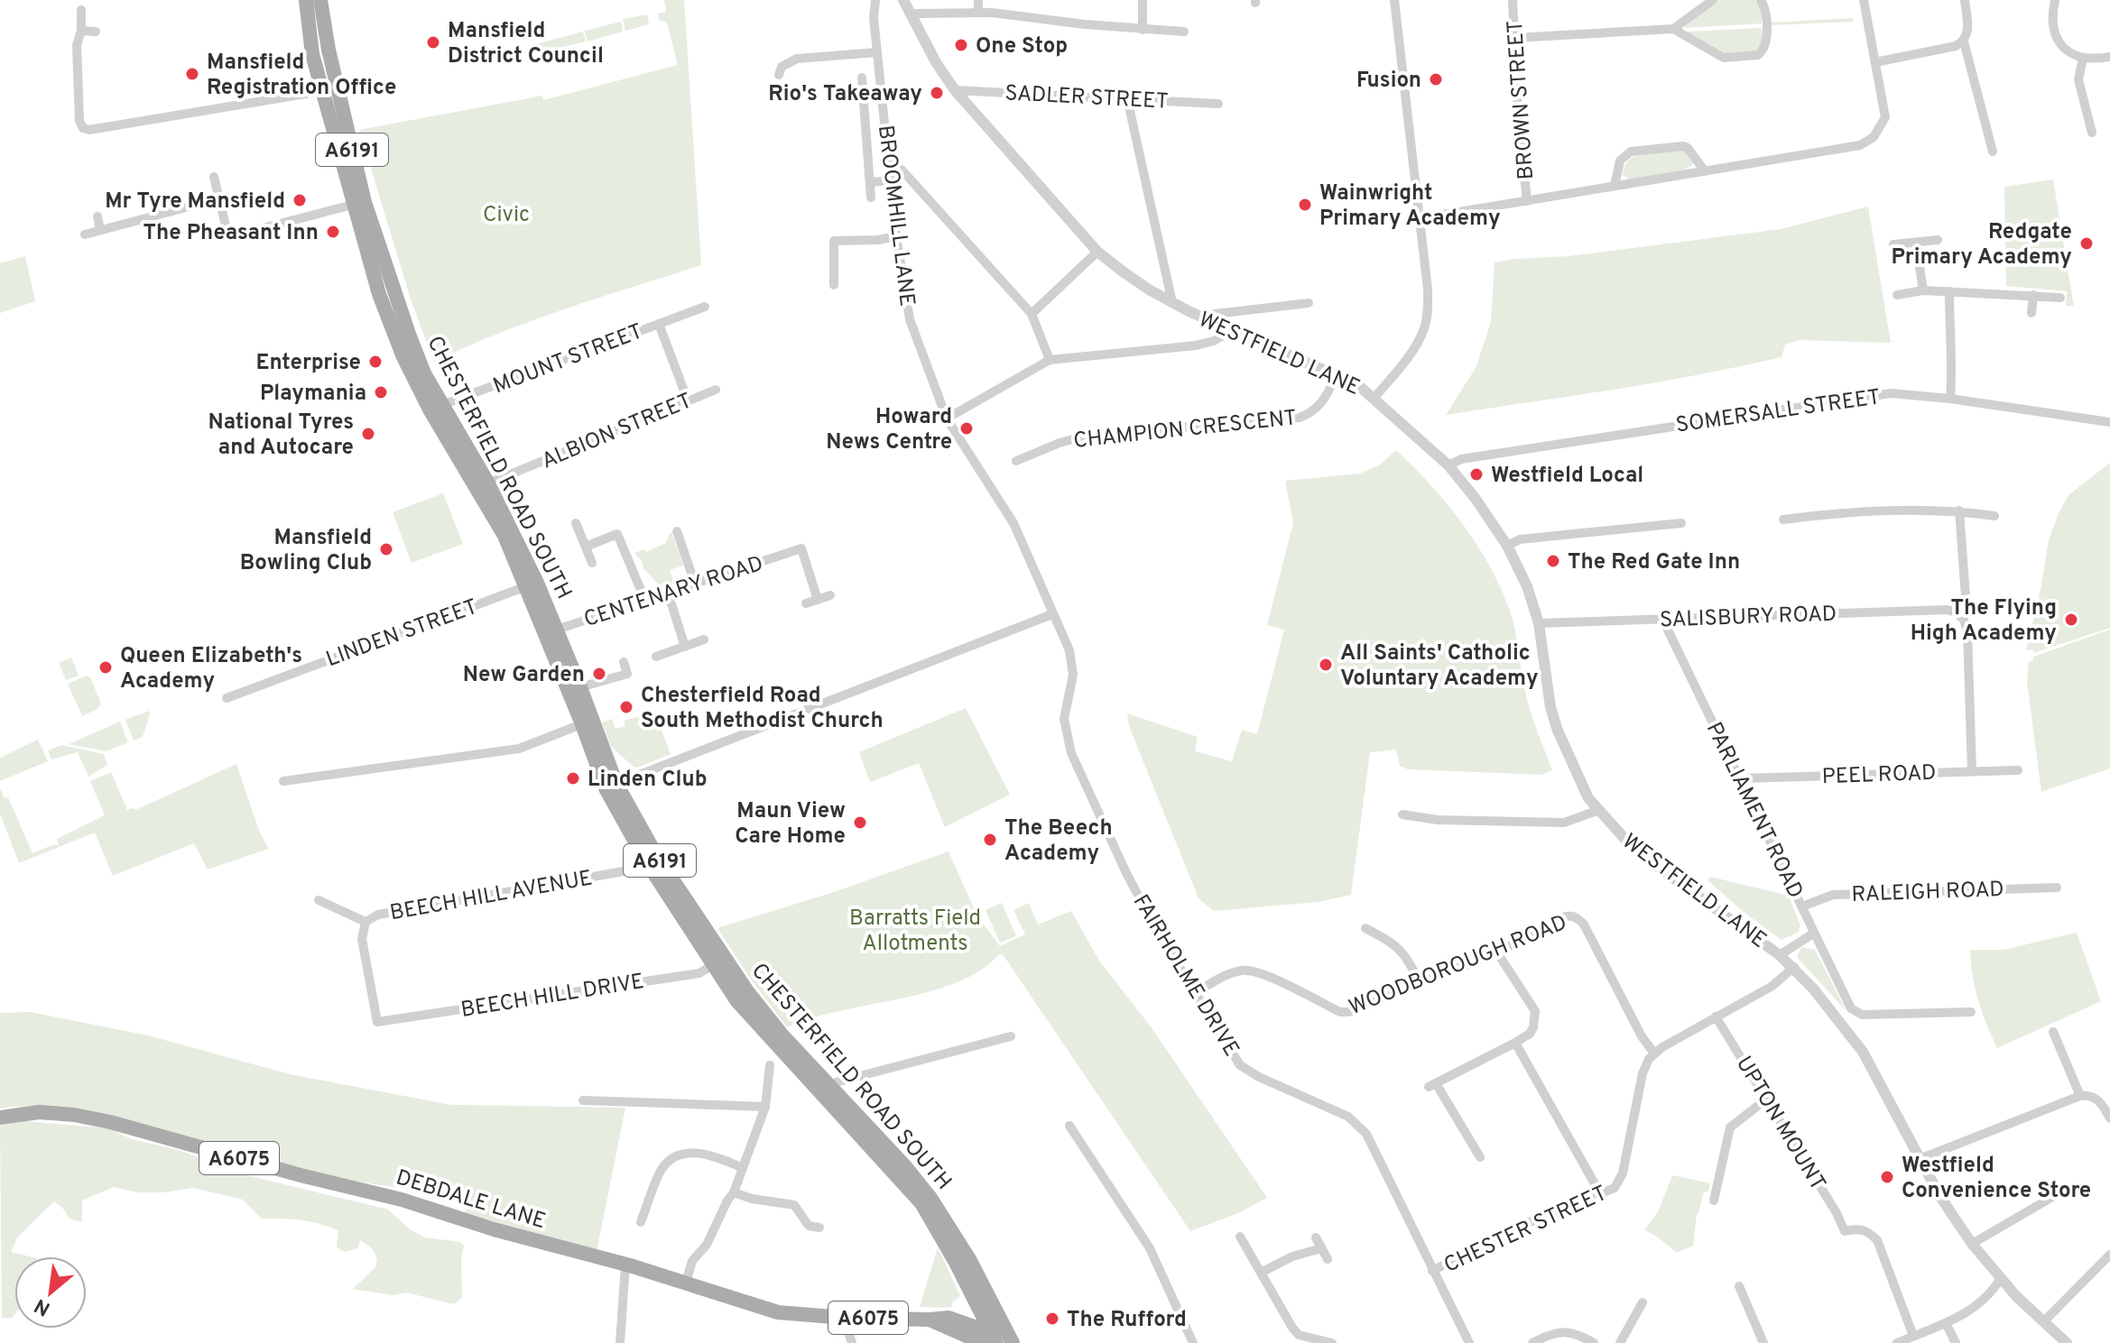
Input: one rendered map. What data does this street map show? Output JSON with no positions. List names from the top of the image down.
{
  "streets": {
    "main road": [
      "A6191",
      "CHESTERFIELD ROAD SOUTH",
      "A6075",
      "DEBDALE LANE"
    ],
    "street": [
      "SADLER STREET",
      "BROWN STREET",
      "BROOMHILL LANE",
      "WESTFIELD LANE",
      "MOUNT STREET",
      "SOMERSALL STREET",
      "CHAMPION CRESCENT",
      "ALBION STREET",
      "CENTENARY ROAD",
      "SALISBURY ROAD",
      "LINDEN STREET",
      "PEEL ROAD",
      "PARLIAMENT ROAD",
      "RALEIGH ROAD",
      "BEECH HILL AVENUE",
      "WOODBOROUGH ROAD",
      "FAIRHOLME DRIVE",
      "BEECH HILL DRIVE",
      "UPTON MOUNT",
      "CHESTER STREET"
    ]
  },
  "crossings": [
    ["SADLER STREET", "WESTFIELD LANE"],
    ["BROOMHILL LANE", "FAIRHOLME DRIVE"],
    ["WESTFIELD LANE", "SOMERSALL STREET"],
    ["WESTFIELD LANE", "CHAMPION CRESCENT"],
    ["WESTFIELD LANE", "SALISBURY ROAD"],
    ["MOUNT STREET", "CHESTERFIELD ROAD SOUTH"],
    ["ALBION STREET", "CHESTERFIELD ROAD SOUTH"],
    ["CHESTERFIELD ROAD SOUTH", "CENTENARY ROAD"],
    ["CHESTERFIELD ROAD SOUTH", "LINDEN STREET"],
    ["CHESTERFIELD ROAD SOUTH", "BEECH HILL AVENUE"],
    ["CHESTERFIELD ROAD SOUTH", "BEECH HILL DRIVE"],
    ["CHESTERFIELD ROAD SOUTH", "DEBDALE LANE"],
    ["SALISBURY ROAD", "PARLIAMENT ROAD"],
    ["PEEL ROAD", "PARLIAMENT ROAD"],
    ["PARLIAMENT ROAD", "RALEIGH ROAD"],
    ["BEECH HILL AVENUE", "BEECH HILL DRIVE"],
    ["WOODBOROUGH ROAD", "FAIRHOLME DRIVE"],
    ["WOODBOROUGH ROAD", "CHESTER STREET"],
    ["FAIRHOLME DRIVE", "CHESTER STREET"]
  ],
  "parks": ["Civic", "Barratts Field Allotments"],
  "places": [
    "Mansfield District Council",
    "One Stop",
    "Mansfield Registration Office",
    "Fusion",
    "Rio's Takeaway",
    "Mr Tyre Mansfield",
    "Wainwright Primary Academy",
    "The Pheasant Inn",
    "Redgate Primary Academy",
    "Enterprise",
    "Playmania",
    "Howard News Centre",
    "National Tyres and Autocare",
    "Westfield Local",
    "Mansfield Bowling Club",
    "The Red Gate Inn",
    "The Flying High Academy",
    "All Saints' Catholic Voluntary Academy",
    "Queen Elizabeth's Academy",
    "New Garden",
    "Chesterfield Road South Methodist Church",
    "Linden Club",
    "Maun View Care Home",
    "The Beech Academy",
    "Westfield Convenience Store",
    "The Rufford"
  ],
  "north": "bottom left"
}
